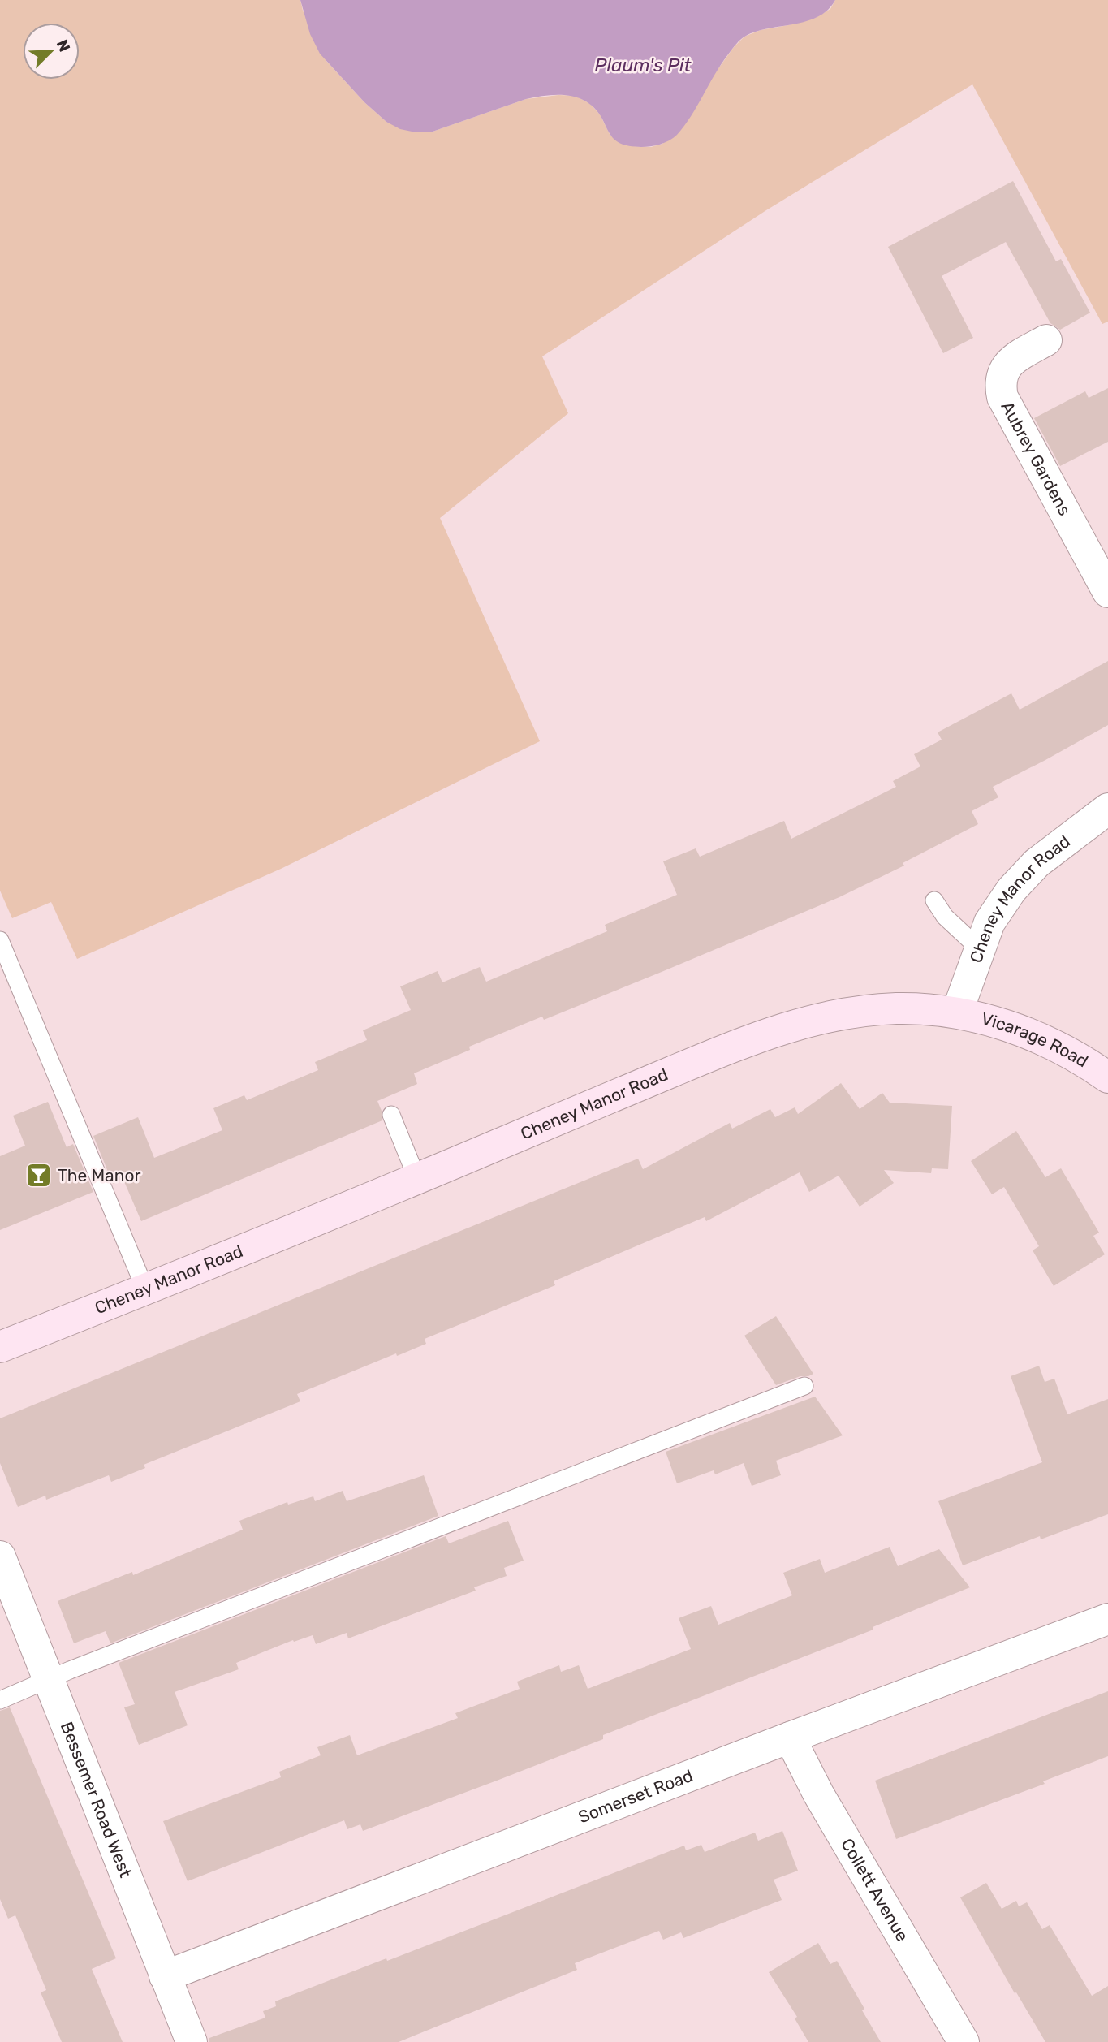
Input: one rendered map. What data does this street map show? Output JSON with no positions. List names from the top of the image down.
{
  "streets": {
    "main road": ["Cheney Manor Road", "Vicarage Road"],
    "street": [
      "Aubrey Gardens",
      "Somerset Road",
      "Bessemer Road West",
      "Collett Avenue"
    ]
  },
  "crossings": [
    ["Cheney Manor Road", "Vicarage Road"],
    ["Somerset Road", "Bessemer Road West"],
    ["Somerset Road", "Collett Avenue"]
  ],
  "water": ["Plaum's Pit"],
  "places": {
    "bar": ["The Manor"]
  },
  "north": "top right"
}
